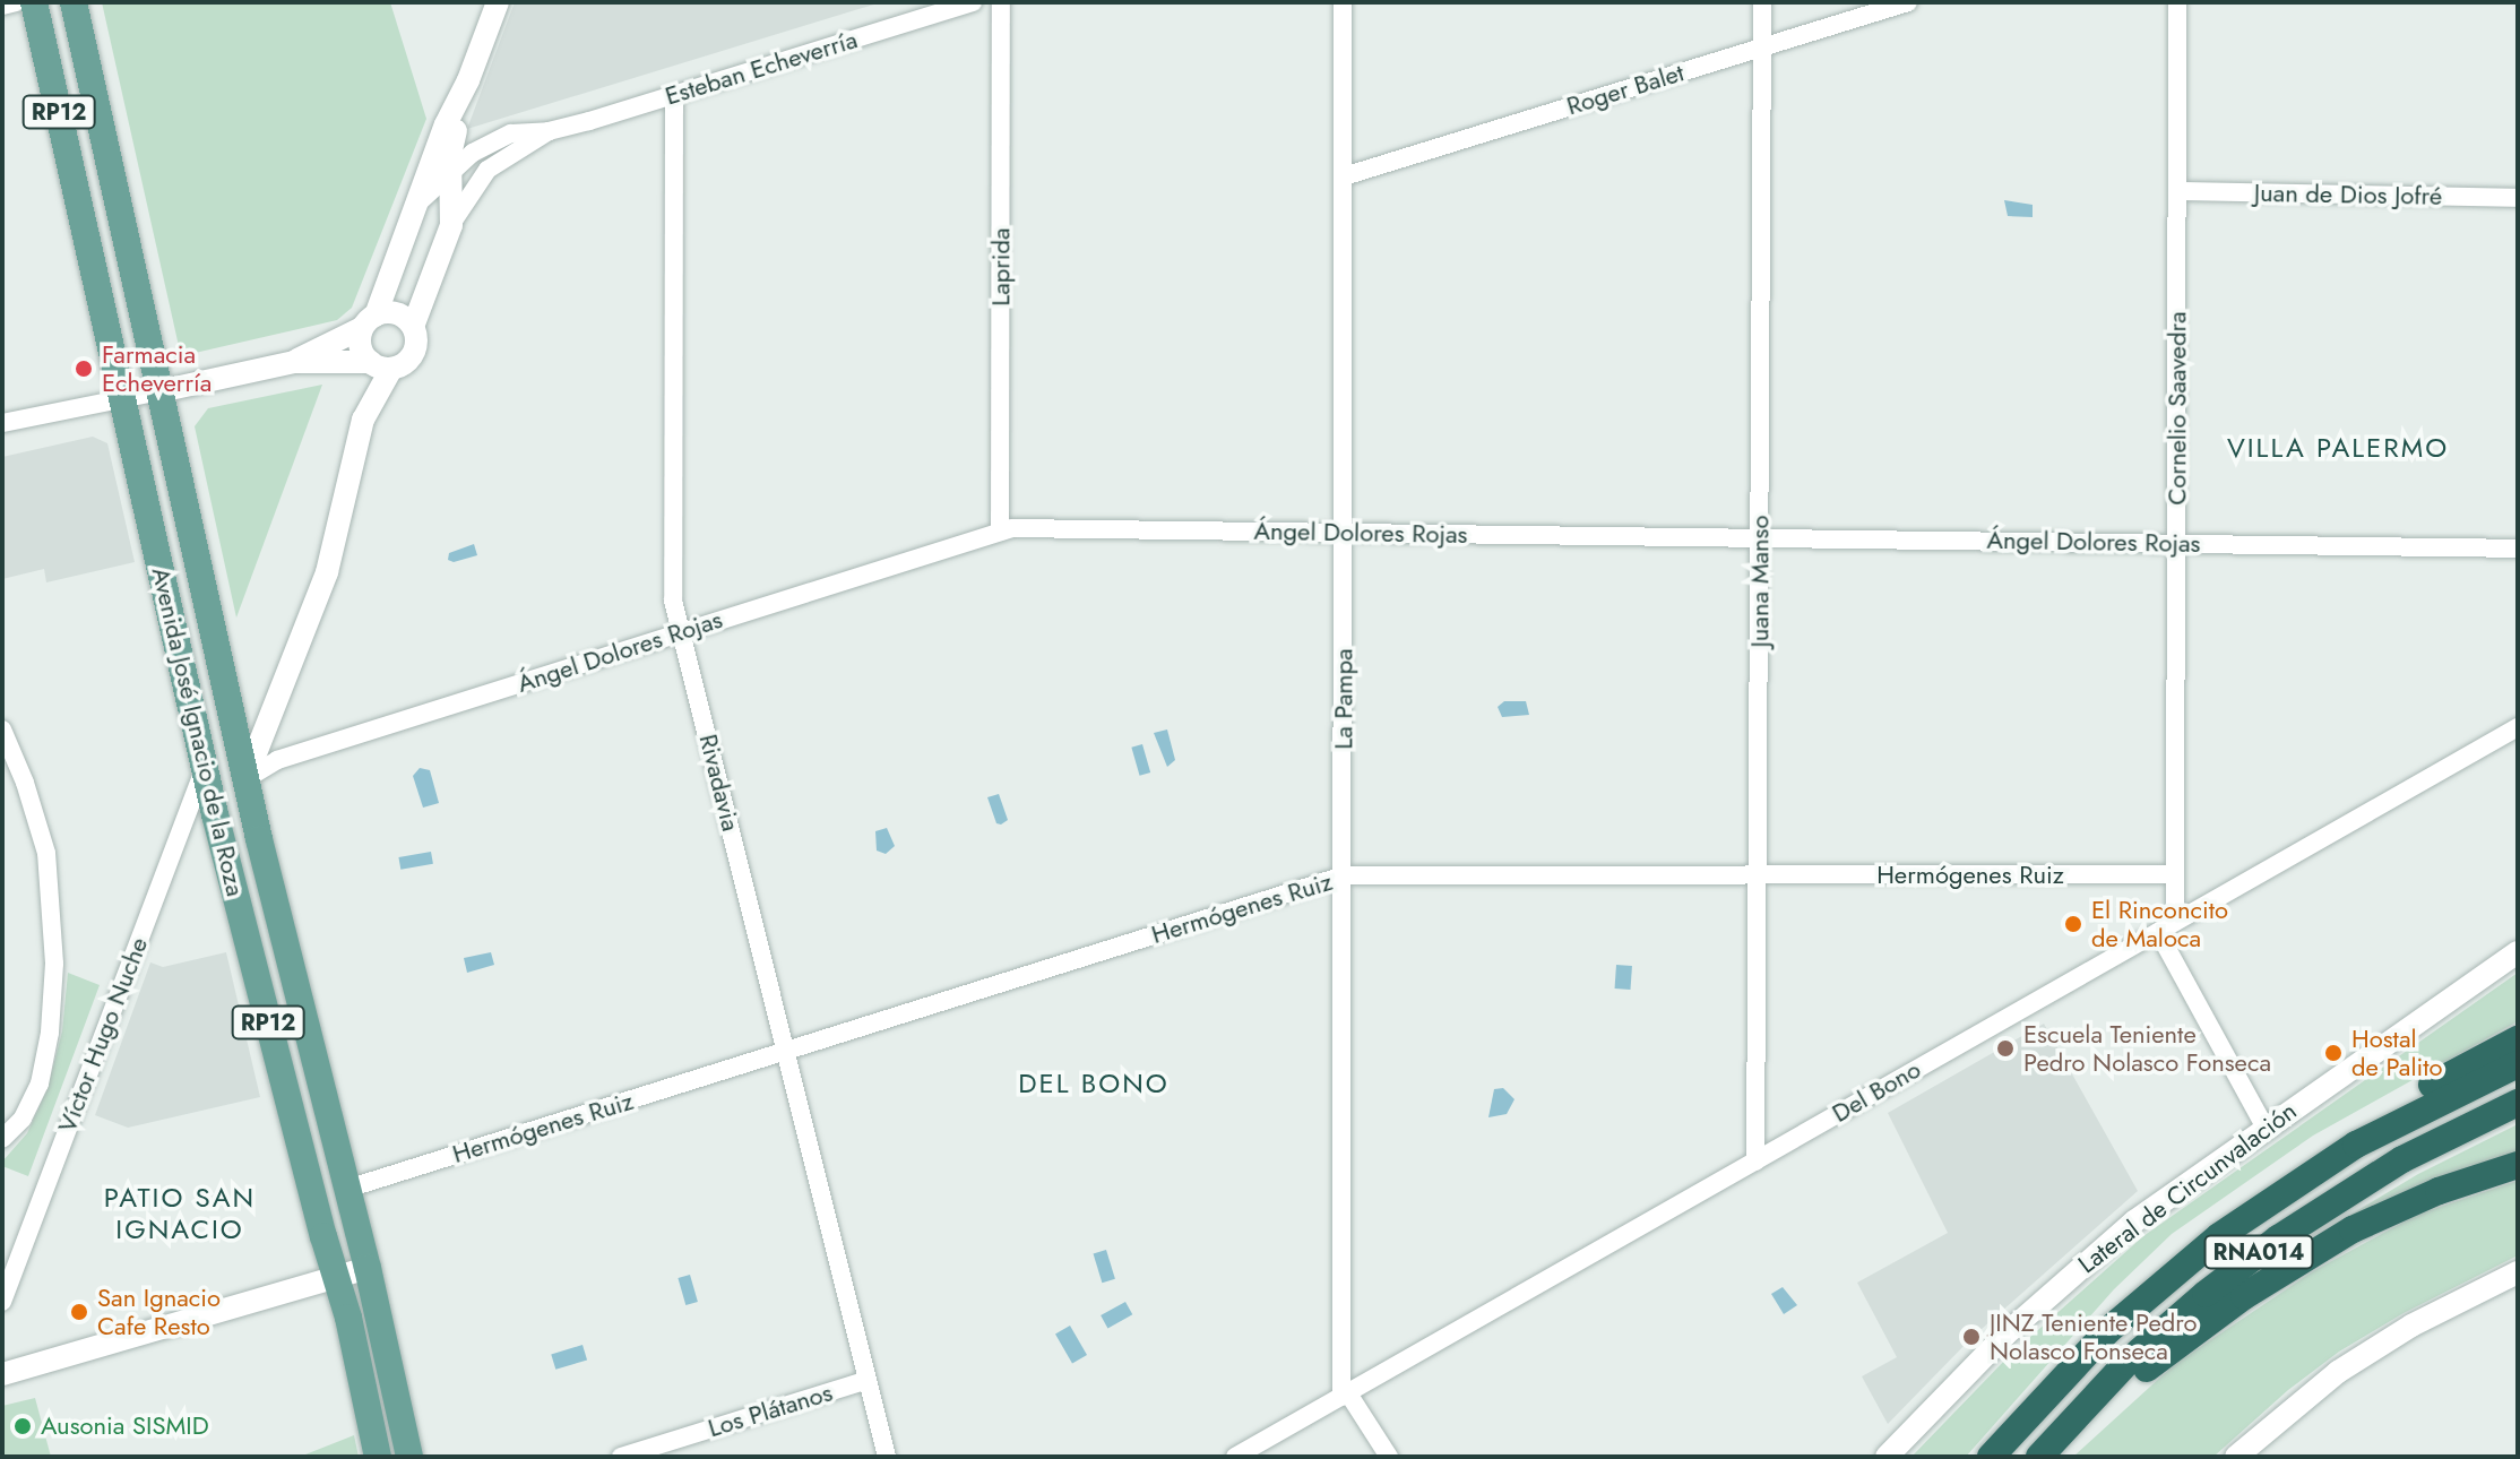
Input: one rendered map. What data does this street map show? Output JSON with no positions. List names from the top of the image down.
{
  "streets": {
    "highway": ["RNA014"],
    "main road": ["RP12", "Avenida José Ignacio de la Roza"],
    "street": [
      "Esteban Echeverría",
      "Roger Balet",
      "Juan de Dios Jofré",
      "Laprida",
      "Cornelio Saavedra",
      "Ángel Dolores Rojas",
      "Juana Manso",
      "La Pampa",
      "Rivadavia",
      "Hermógenes Ruiz",
      "Víctor Hugo Nuche",
      "Del Bono",
      "Lateral de Circunvalación",
      "Los Plátanos"
    ]
  },
  "crossings": [
    ["Esteban Echeverría", "Rivadavia"],
    ["Roger Balet", "Juana Manso"],
    ["Roger Balet", "La Pampa"],
    ["Juan de Dios Jofré", "Cornelio Saavedra"],
    ["Laprida", "Ángel Dolores Rojas"],
    ["Cornelio Saavedra", "Ángel Dolores Rojas"],
    ["Cornelio Saavedra", "Hermógenes Ruiz"],
    ["Cornelio Saavedra", "Del Bono"],
    ["Cornelio Saavedra", "Lateral de Circunvalación"],
    ["Ángel Dolores Rojas", "Juana Manso"],
    ["Ángel Dolores Rojas", "La Pampa"],
    ["Ángel Dolores Rojas", "Avenida José Ignacio de la Roza"],
    ["Ángel Dolores Rojas", "Rivadavia"],
    ["Juana Manso", "Hermógenes Ruiz"],
    ["Juana Manso", "Del Bono"],
    ["La Pampa", "Hermógenes Ruiz"],
    ["La Pampa", "Del Bono"],
    ["Avenida José Ignacio de la Roza", "Hermógenes Ruiz"],
    ["Avenida José Ignacio de la Roza", "Víctor Hugo Nuche"],
    ["Rivadavia", "Hermógenes Ruiz"],
    ["Rivadavia", "Los Plátanos"]
  ],
  "districts": ["VILLA PALERMO", "DEL BONO", "PATIO SAN IGNACIO"],
  "places": [
    "Farmacia Echeverría",
    "El Rinconcito de Maloca",
    "Escuela Teniente Pedro Nolasco Fonseca",
    "Hostal de Palito",
    "San Ignacio Cafe Resto",
    "JINZ Teniente Pedro Nolasco Fonseca",
    "Ausonia SISMID"
  ]
}
